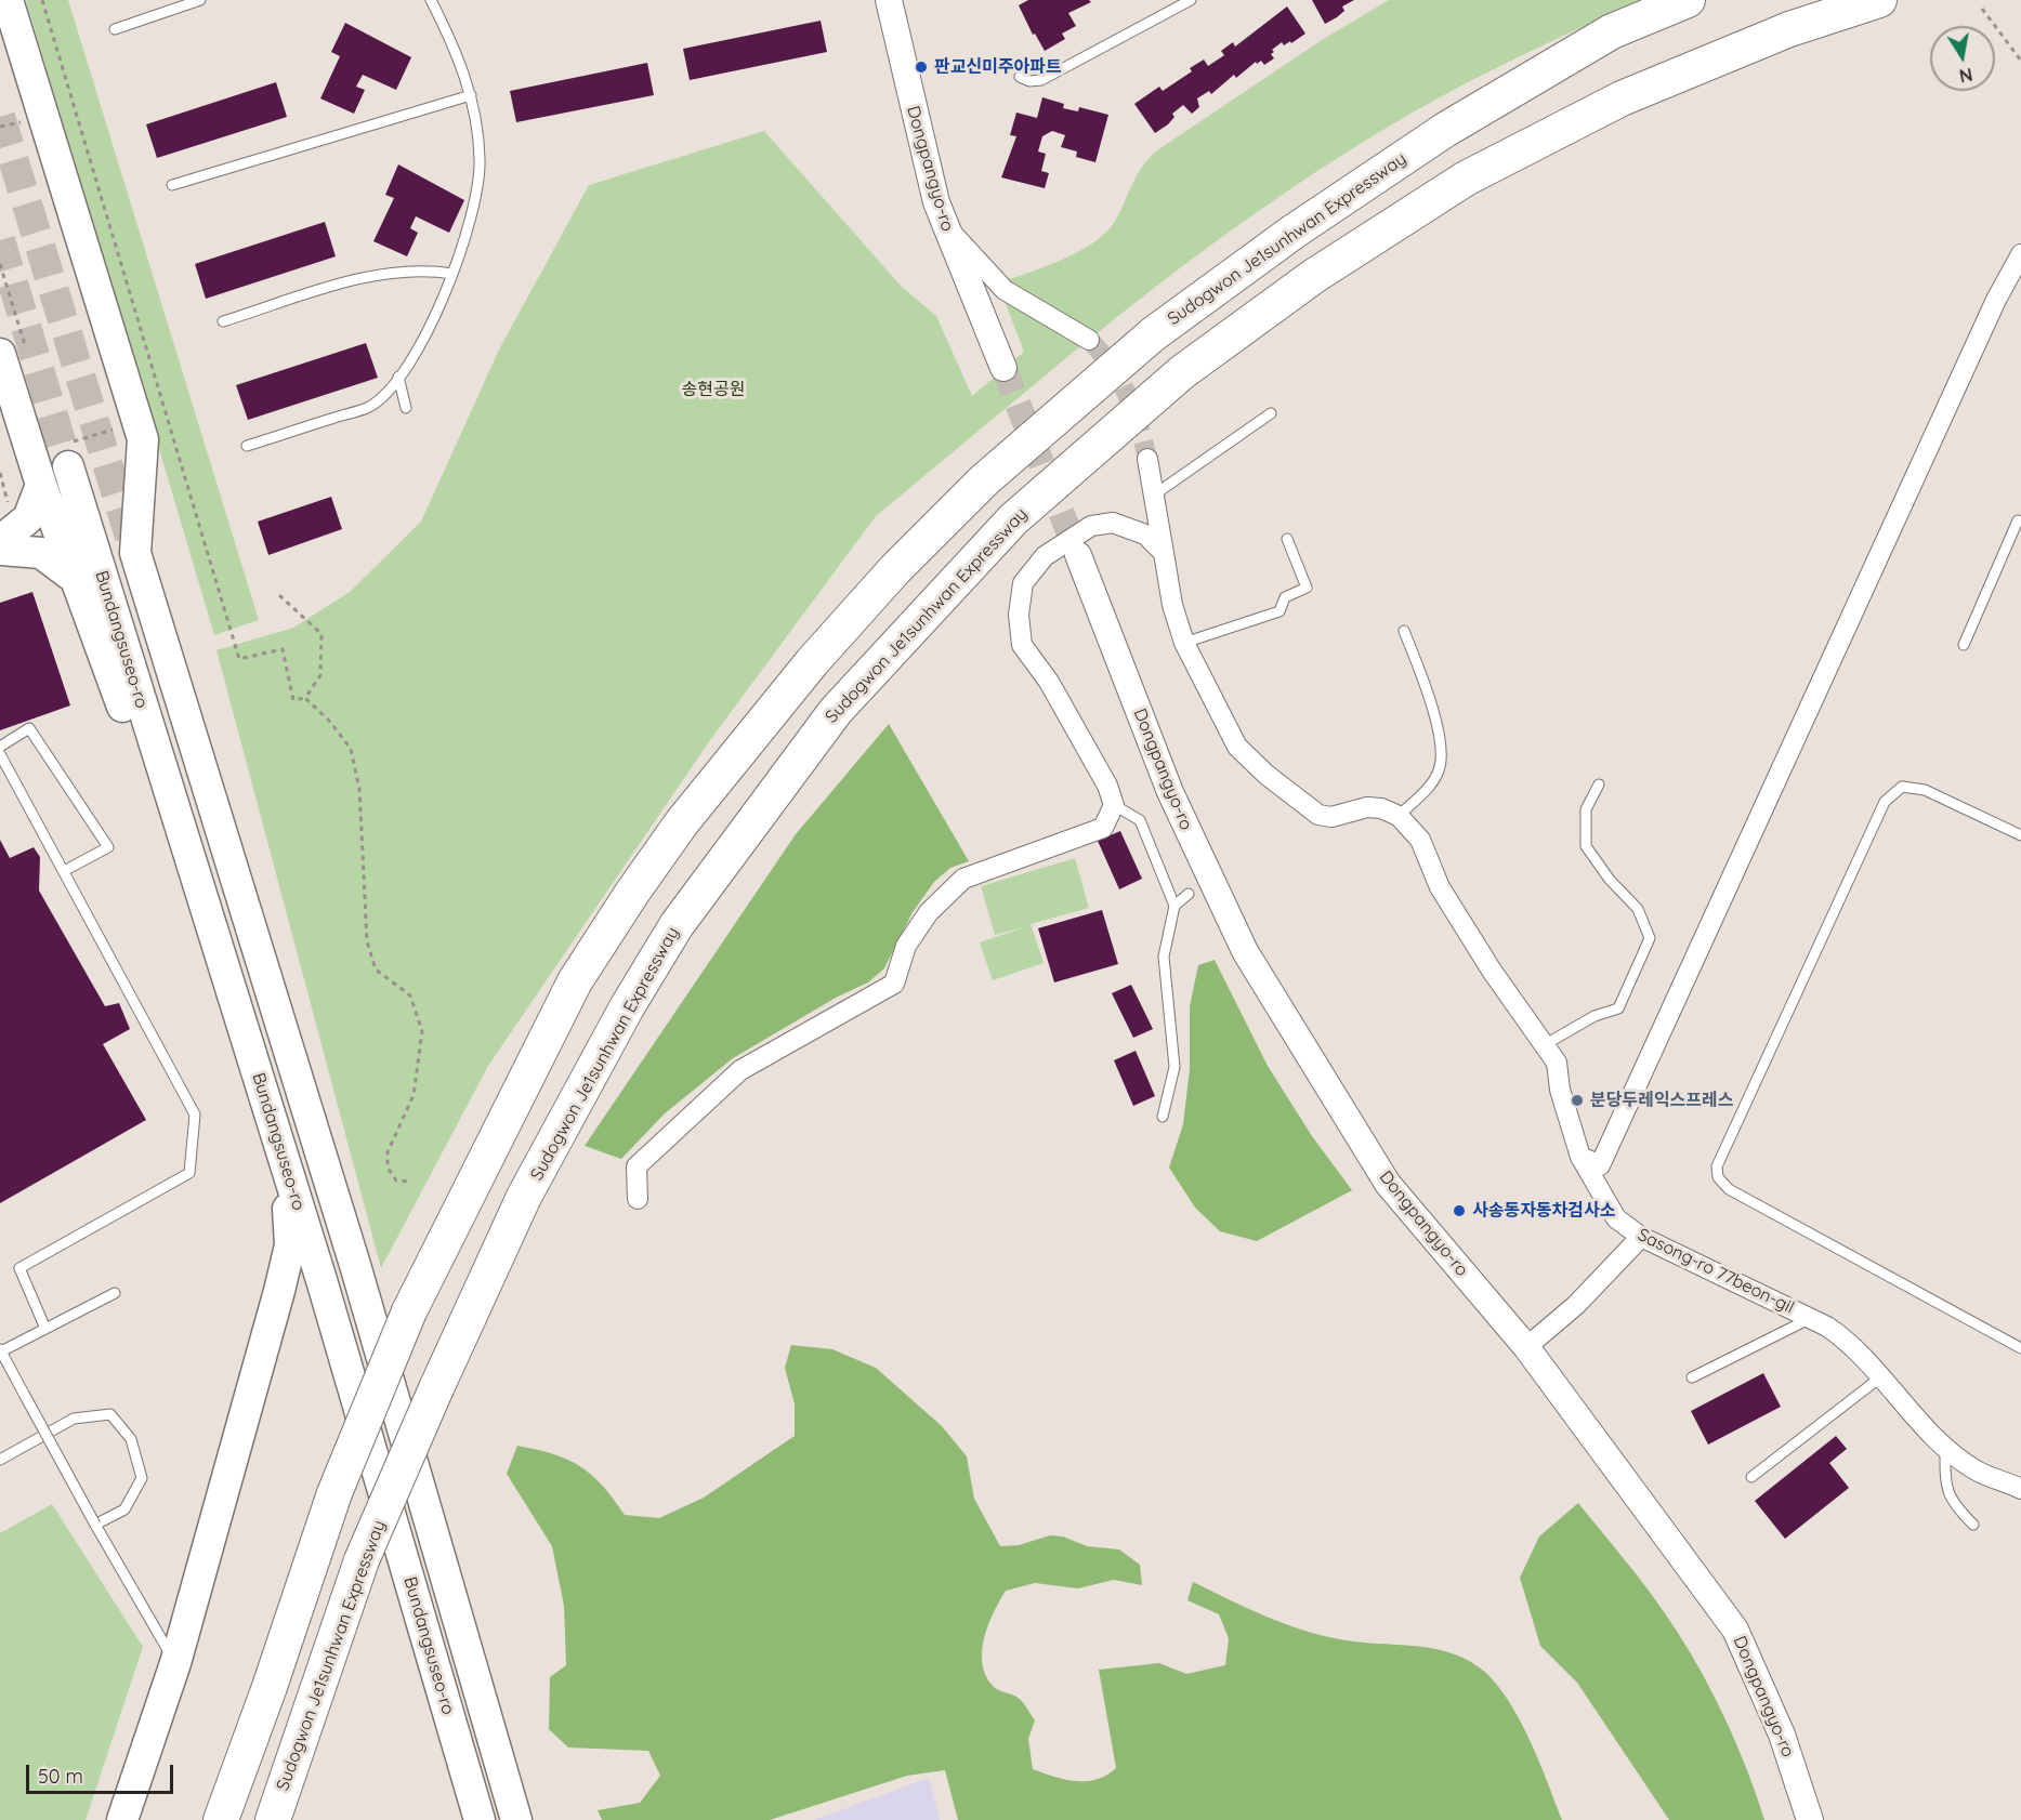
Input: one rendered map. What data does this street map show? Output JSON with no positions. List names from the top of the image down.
{
  "streets": {
    "highway": ["Sudogwon Je1sunhwan Expressway", "Bundangsuseo-ro"],
    "main road": ["Dongpangyo-ro"],
    "street": ["Sasong-ro 77beon-gil"]
  },
  "parks": ["송현공원"],
  "places": ["판교신미주아파트", "분당두레익스프레스", "사송동자동차검사소"],
  "scale_bar": "50 m",
  "north": "bottom"
}
